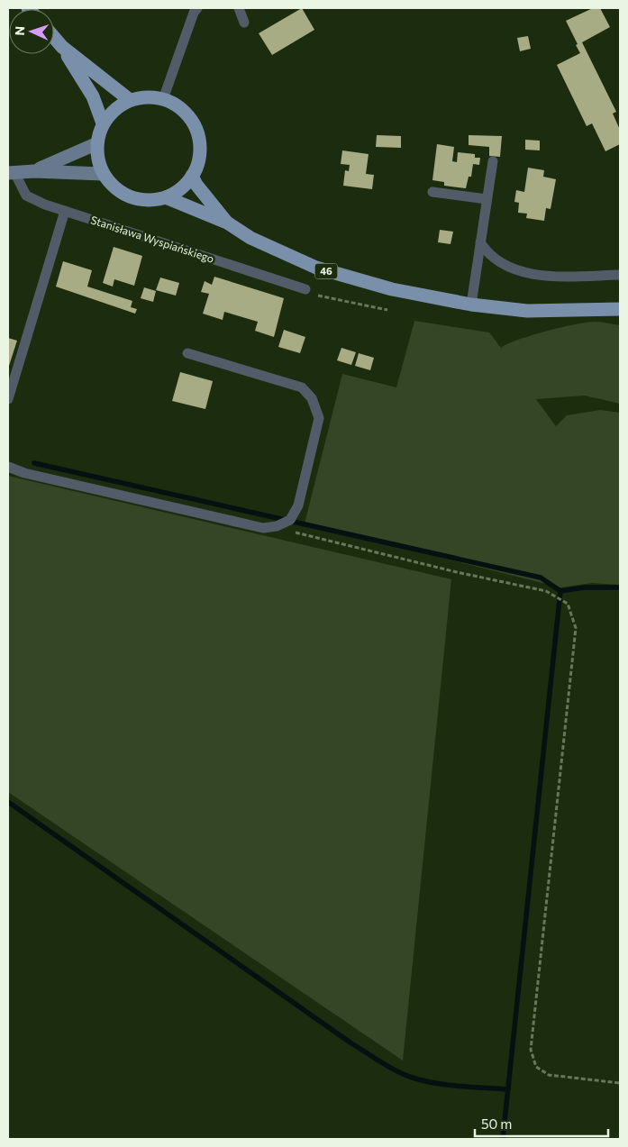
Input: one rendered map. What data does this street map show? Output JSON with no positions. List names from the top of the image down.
{
  "streets": {
    "main road": ["Stanisława Wyspiańskiego", "46"]
  },
  "crossings": [
    ["Stanisława Wyspiańskiego", "46"]
  ],
  "scale_bar": "50 m",
  "north": "left"
}
